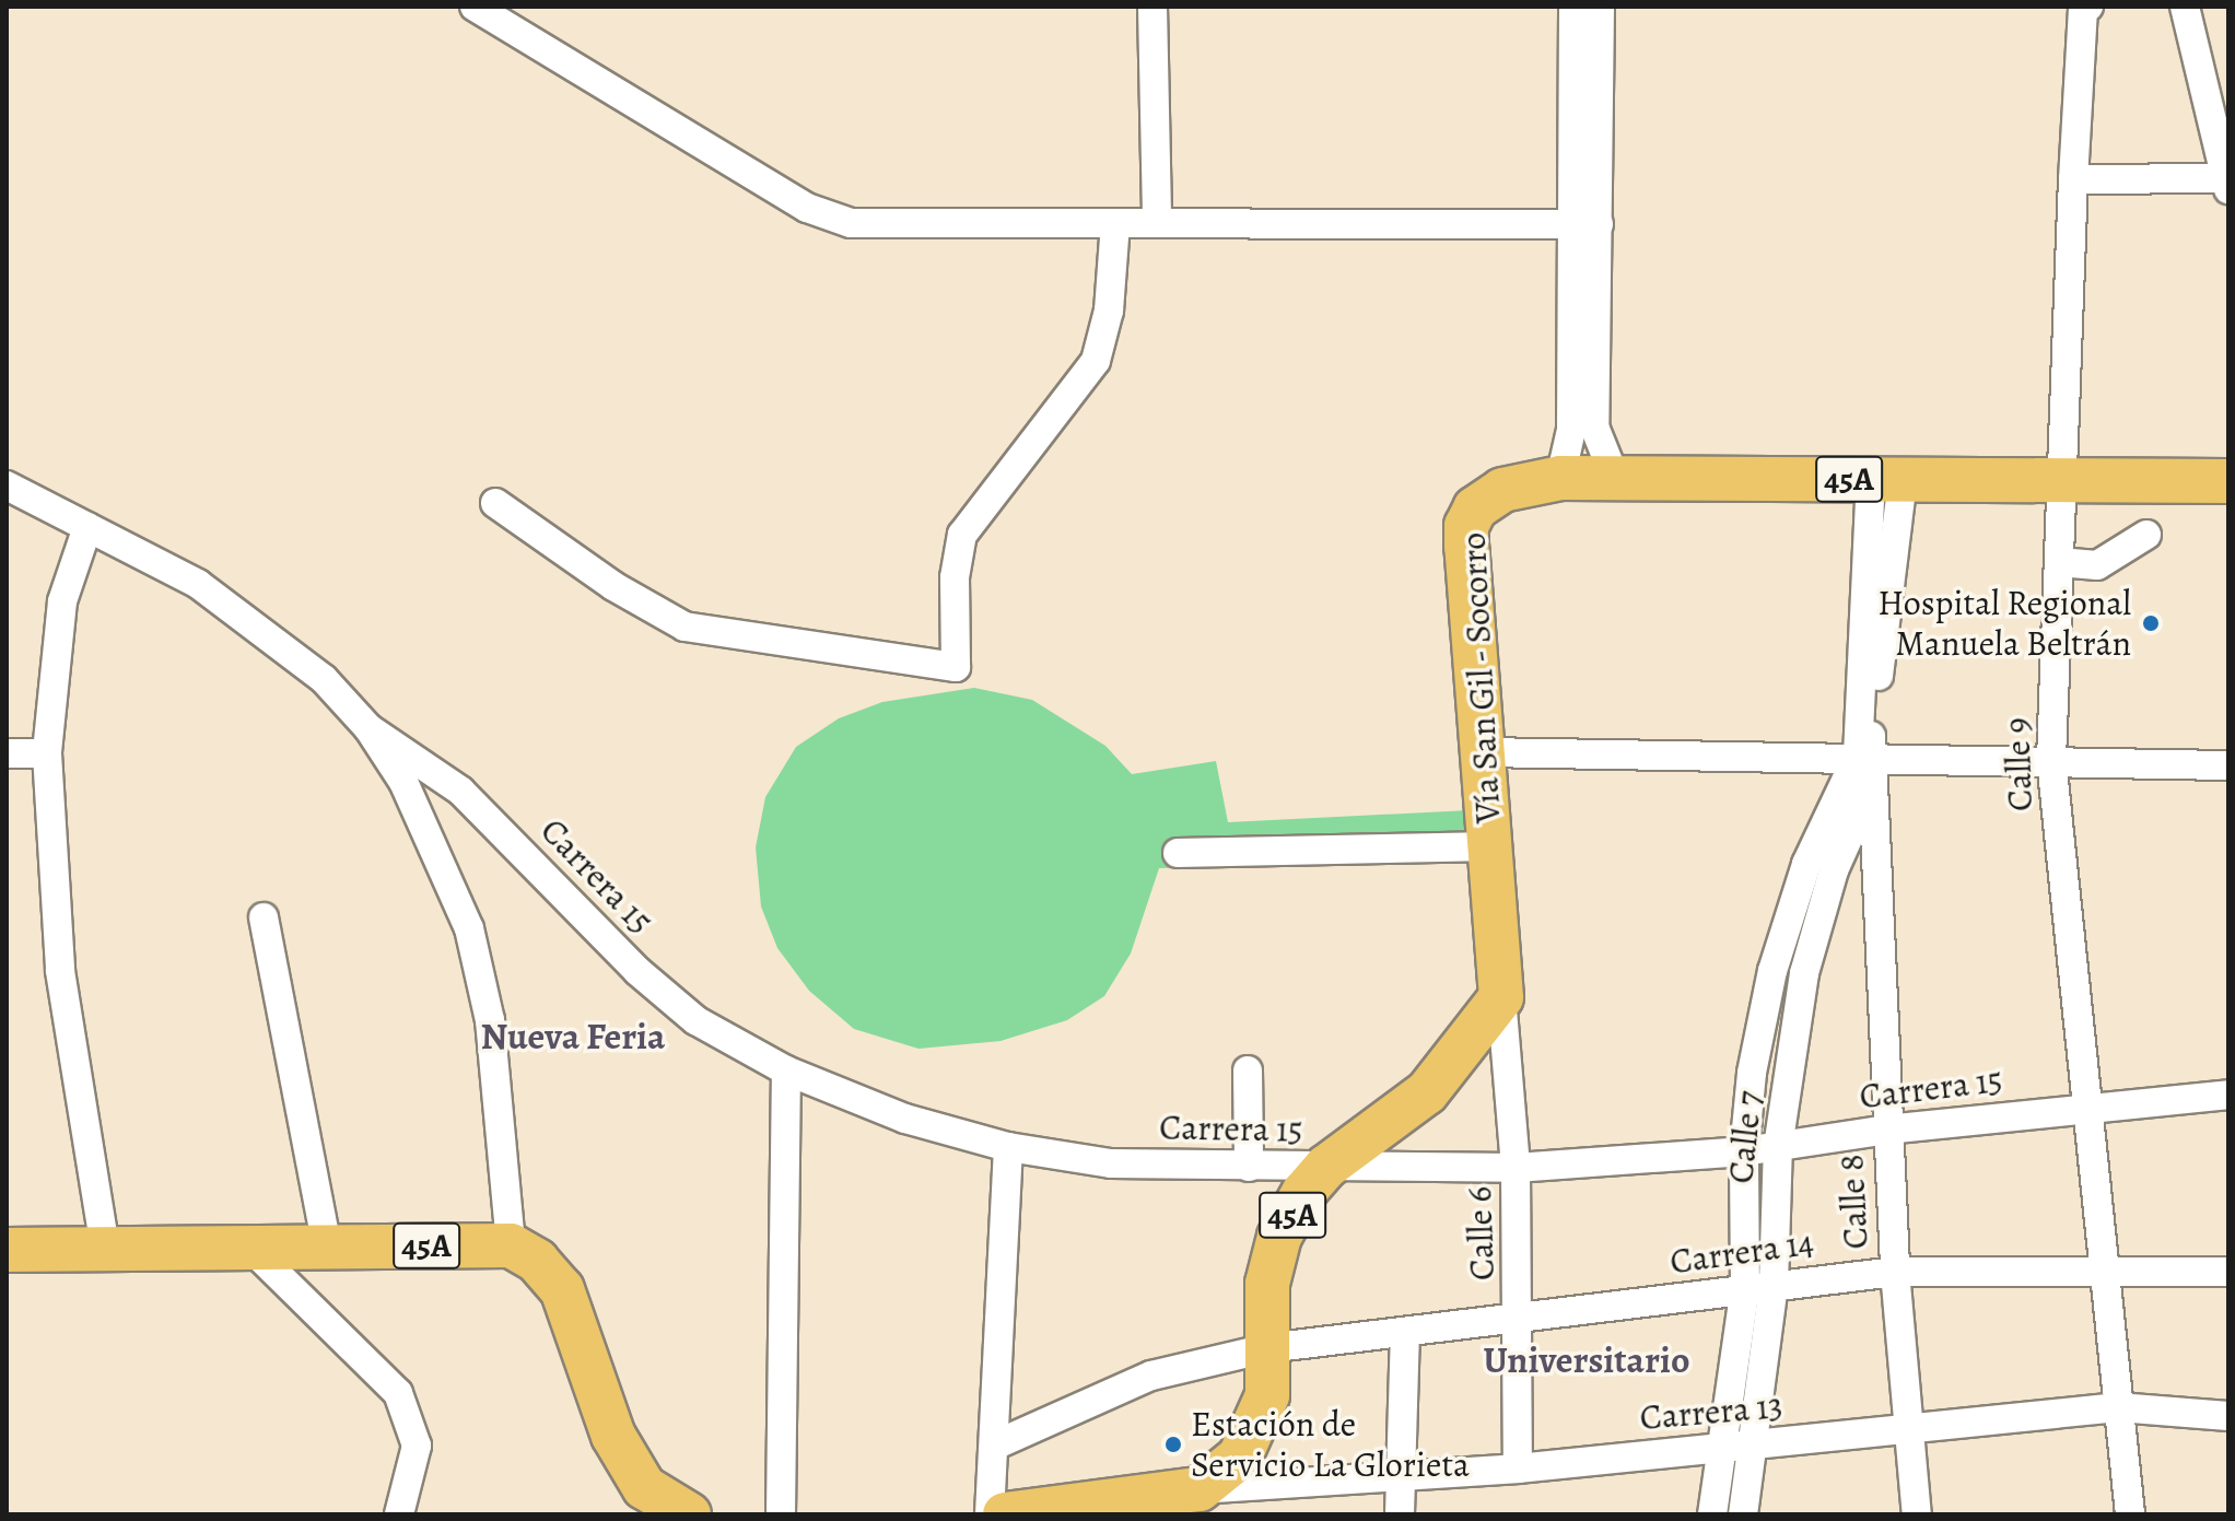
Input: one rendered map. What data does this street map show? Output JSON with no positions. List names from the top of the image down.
{
  "streets": {
    "highway": ["45A", "Vía San Gil - Socorro"],
    "street": [
      "Calle 9",
      "Carrera 15",
      "Calle 7",
      "Calle 8",
      "Calle 6",
      "Carrera 14",
      "Carrera 13"
    ]
  },
  "crossings": [
    ["45A", "Vía San Gil - Socorro"],
    ["45A", "Carrera 15"],
    ["45A", "Calle 6"],
    ["45A", "Carrera 14"],
    ["45A", "Carrera 13"],
    ["Vía San Gil - Socorro", "Calle 9"],
    ["Vía San Gil - Socorro", "Calle 6"],
    ["Calle 9", "Carrera 15"],
    ["Calle 9", "Carrera 14"],
    ["Calle 9", "Carrera 13"],
    ["Carrera 15", "Calle 7"],
    ["Carrera 15", "Calle 8"],
    ["Carrera 15", "Calle 6"],
    ["Calle 7", "Calle 8"],
    ["Calle 7", "Carrera 14"],
    ["Calle 7", "Carrera 13"],
    ["Calle 8", "Carrera 14"],
    ["Calle 8", "Carrera 13"],
    ["Calle 6", "Carrera 14"],
    ["Calle 6", "Carrera 13"]
  ],
  "districts": ["Nueva Feria", "Universitario"],
  "places": ["Hospital Regional Manuela Beltrán", "Estación de Servicio La Glorieta"]
}
